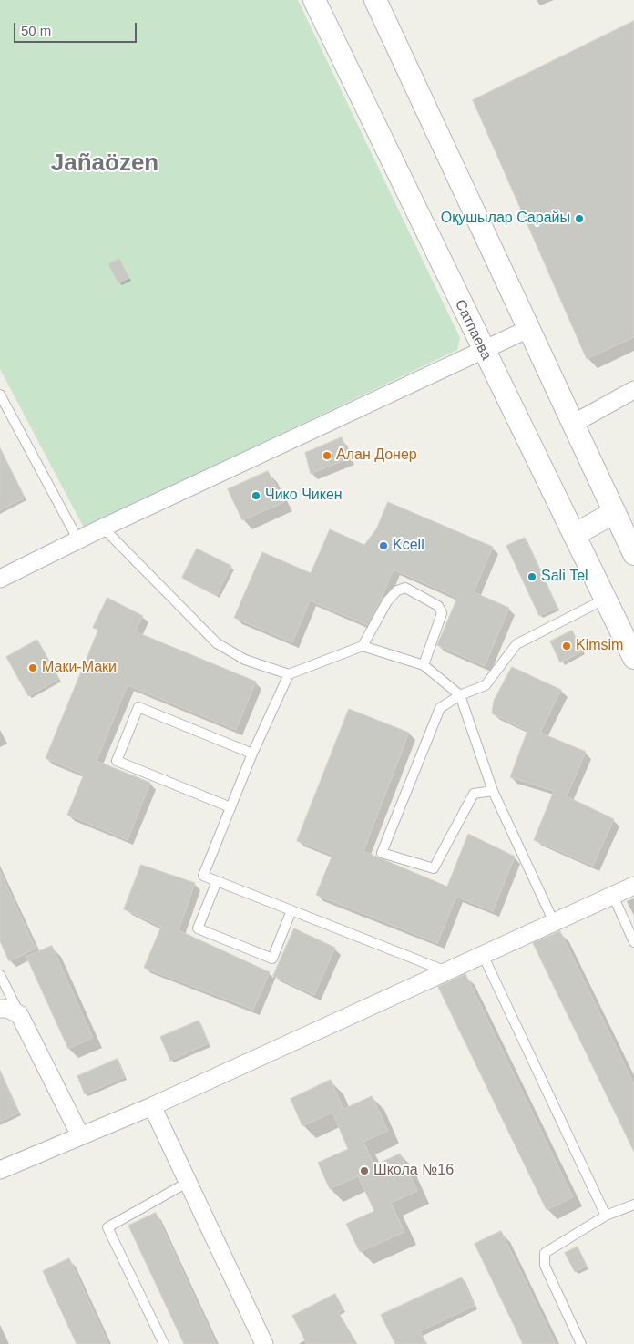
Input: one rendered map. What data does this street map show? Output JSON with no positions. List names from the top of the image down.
{
  "streets": {
    "street": ["Сатпаева"]
  },
  "districts": ["Jañaözen"],
  "places": [
    "Оқушылар Сарайы",
    "Алан Донер",
    "Чико Чикен",
    "Kcell",
    "Sali Tel",
    "Kimsim",
    "Маки-Маки",
    "Школа №16"
  ],
  "scale_bar": "50 m"
}
